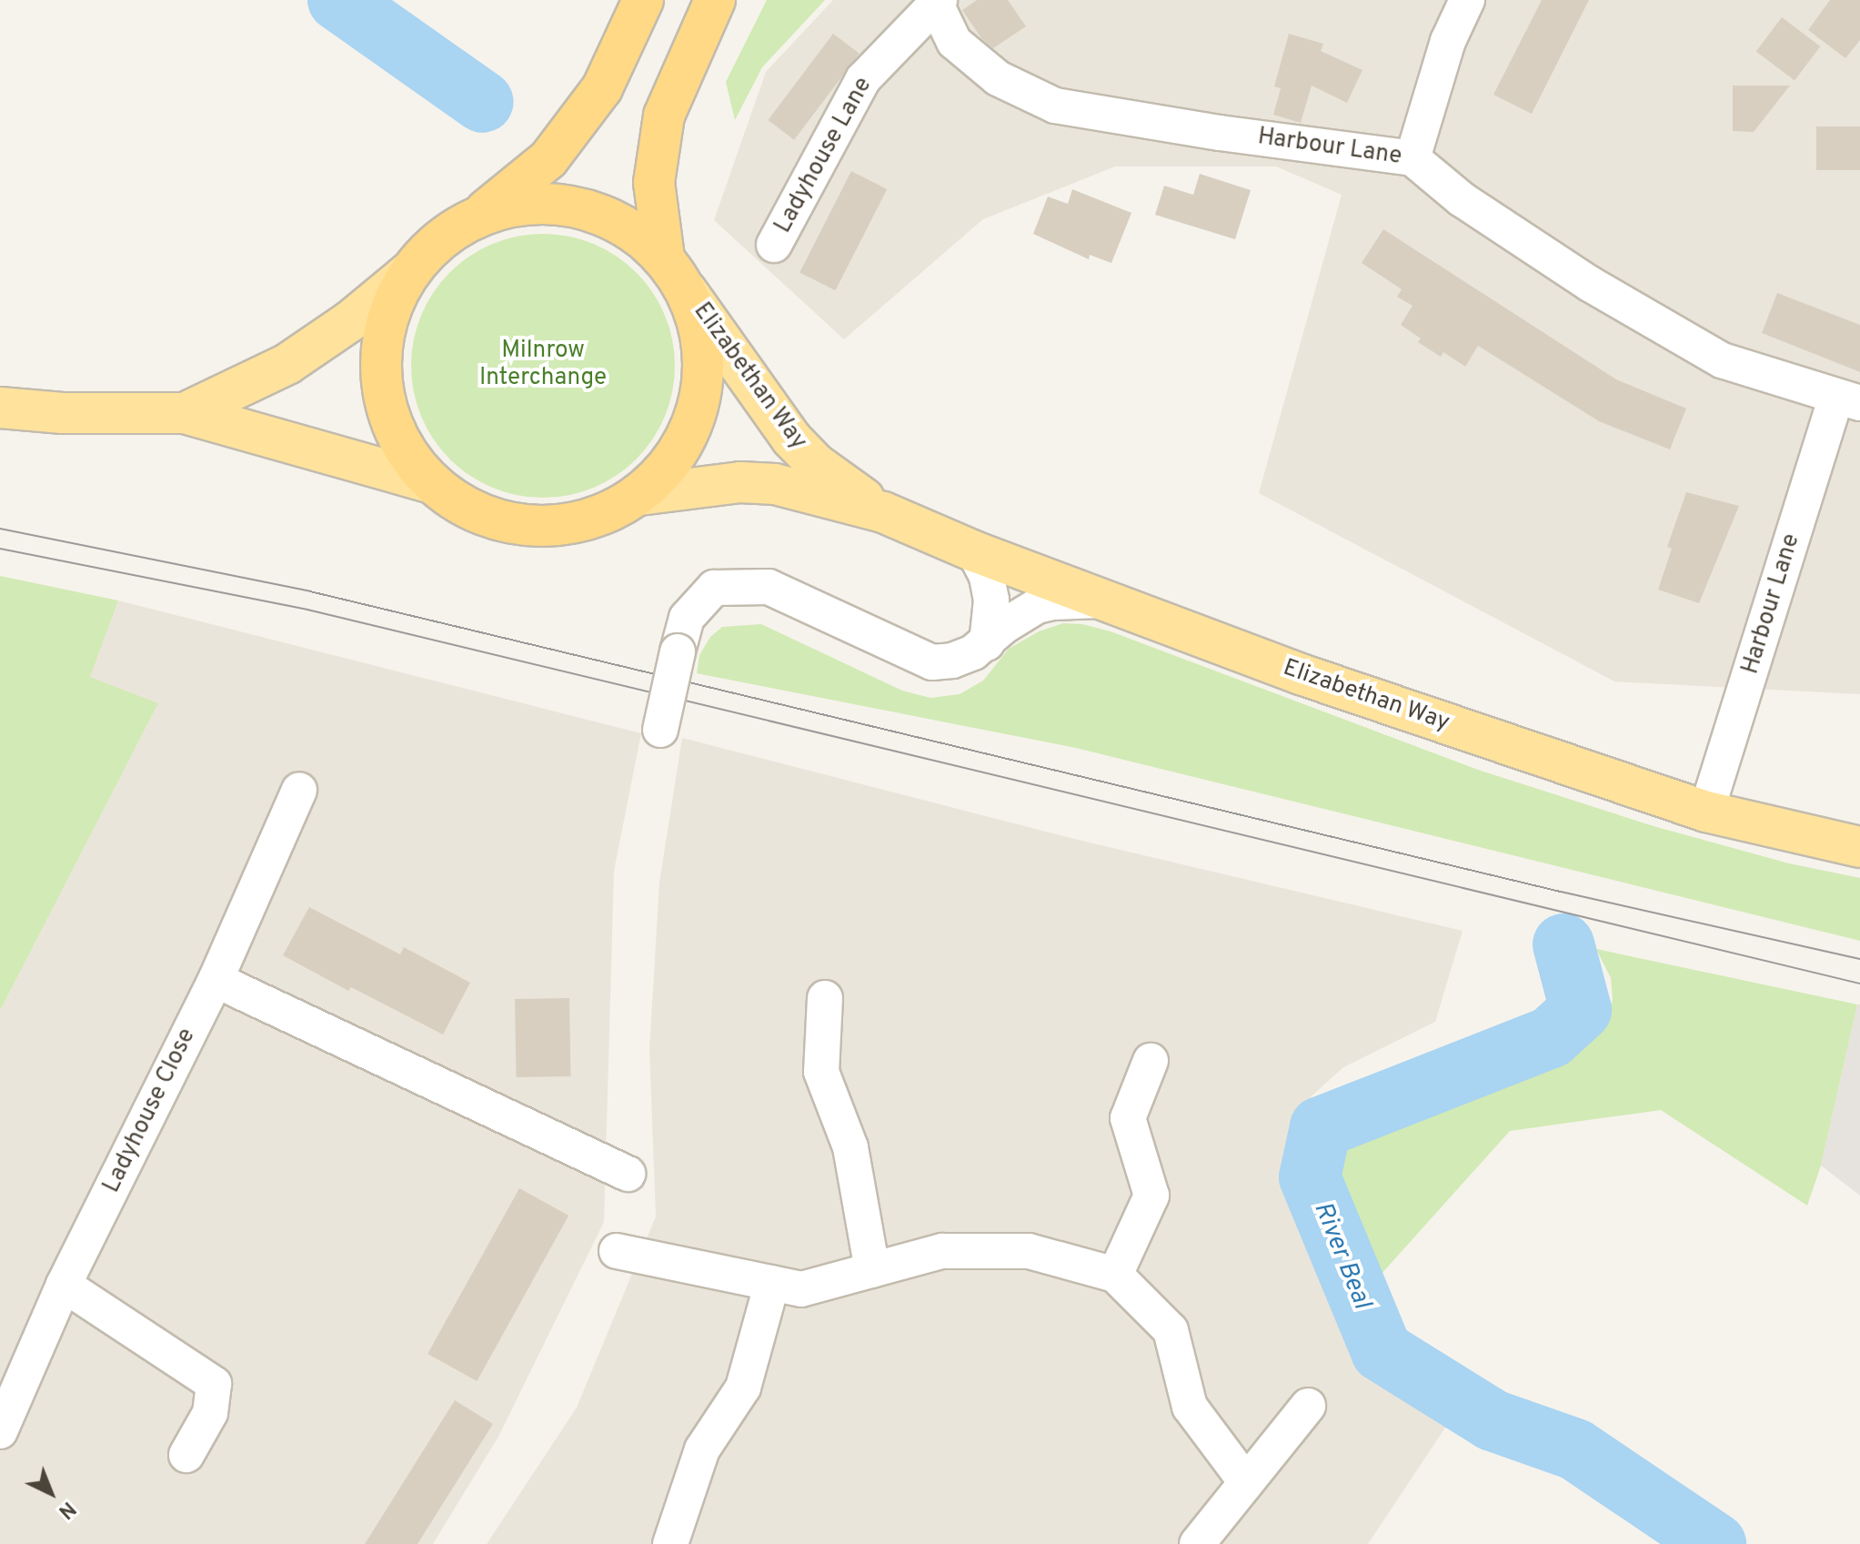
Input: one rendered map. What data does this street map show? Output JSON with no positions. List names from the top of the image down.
{
  "streets": {
    "main road": ["Elizabethan Way"],
    "street": ["Harbour Lane", "Ladyhouse Lane", "Ladyhouse Close"]
  },
  "crossings": [
    ["Harbour Lane", "Ladyhouse Lane"],
    ["Harbour Lane", "Elizabethan Way"]
  ],
  "water": ["River Beal"],
  "parks": ["Milnrow Interchange"],
  "north": "bottom right"
}
